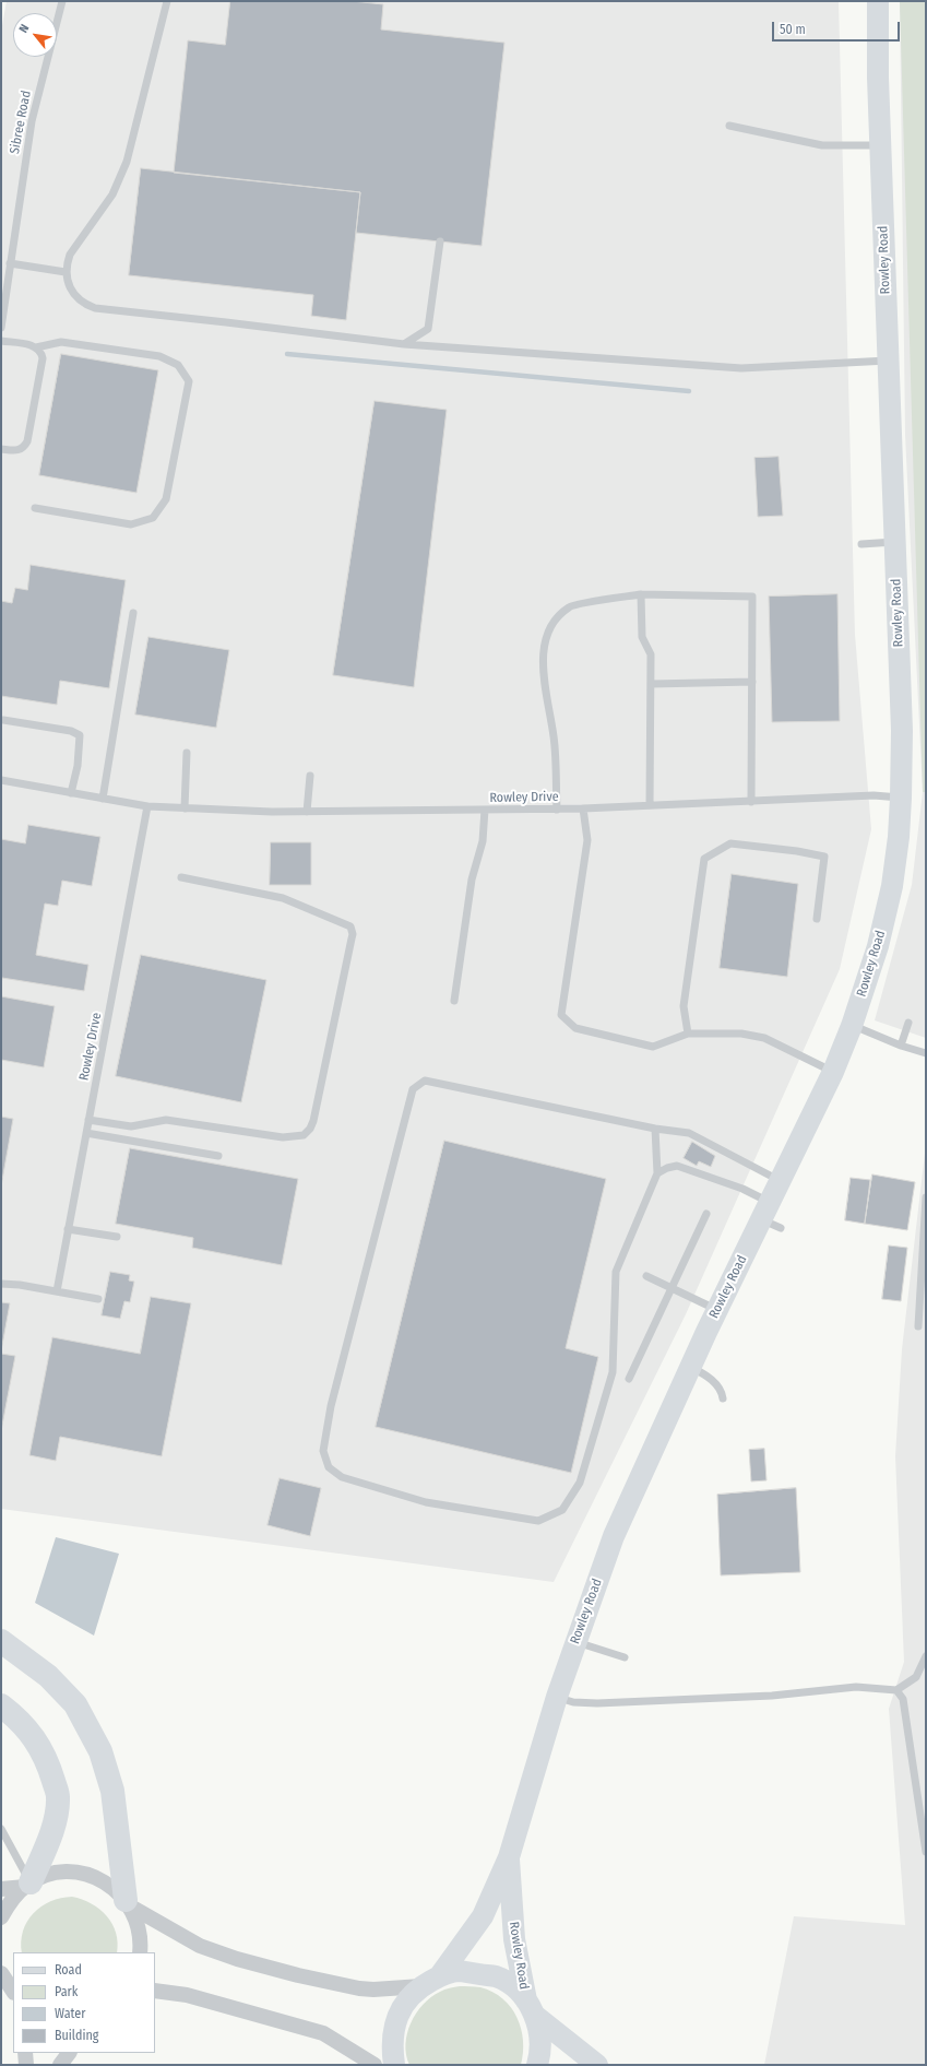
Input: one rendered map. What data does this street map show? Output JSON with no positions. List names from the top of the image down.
{
  "streets": {
    "street": ["Rowley Road"],
    "lane": ["Sibree Road", "Rowley Drive"]
  },
  "crossings": [
    ["Rowley Road", "Rowley Drive"]
  ],
  "legend": [
    "Road",
    "Park",
    "Water",
    "Building"
  ],
  "scale_bar": "50 m",
  "north": "top left"
}
